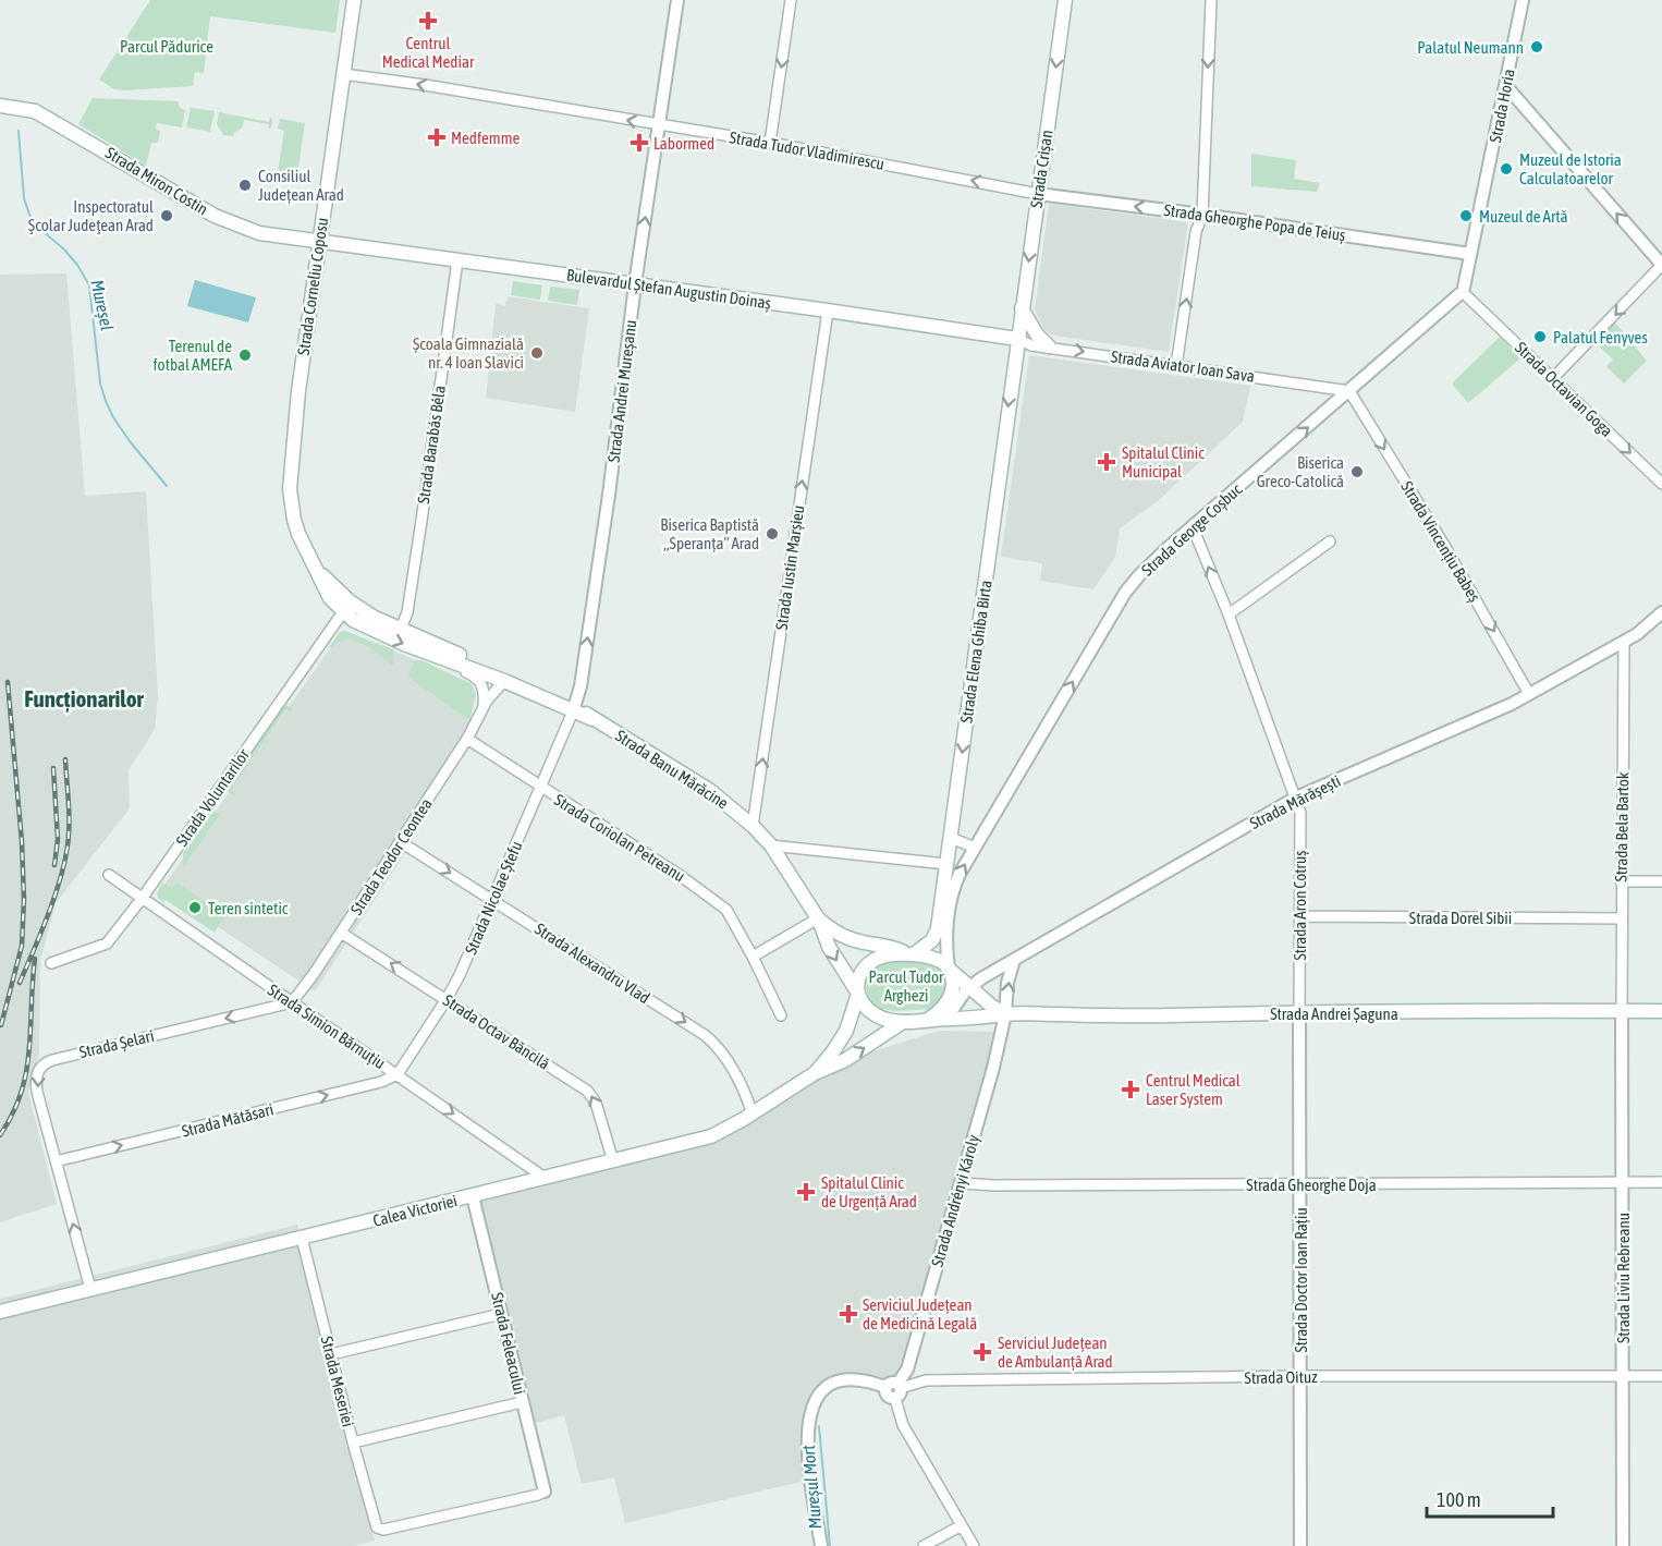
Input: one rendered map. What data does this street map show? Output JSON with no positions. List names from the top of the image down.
{
  "streets": {
    "main road": [
      "Strada Crișan",
      "Strada Miron Costin",
      "Strada Corneliu Coposu",
      "Bulevardul Ștefan Augustin Doinaș",
      "Strada Elena Ghiba Birta",
      "Strada Banu Mărăcine",
      "Strada Andrei Șaguna",
      "Calea Victoriei"
    ],
    "street": [
      "Strada Horia",
      "Strada Tudor Vladimirescu",
      "Strada Gheorghe Popa de Teiuș",
      "Strada Aviator Ioan Sava",
      "Strada Octavian Goga",
      "Strada Andrei Mureșanu",
      "Strada Barabás Béla",
      "Strada George Coșbuc",
      "Strada Vincențiu Babeș",
      "Strada Iustin Marșieu",
      "Strada Voluntarilor",
      "Strada Mărășești",
      "Strada Bela Bartok",
      "Strada Coriolan Petreanu",
      "Strada Teodor Ceontea",
      "Strada Nicolae Ștefu",
      "Strada Aron Cotruș",
      "Strada Dorel Sibii",
      "Strada Alexandru Vlad",
      "Strada Simion Bărnuțiu",
      "Strada Octav Băncilă",
      "Strada Șelari",
      "Strada Mătăsari",
      "Strada Gheorghe Doja",
      "Strada Andrényi Károly",
      "Strada Liviu Rebreanu",
      "Strada Doctor Ioan Rațiu",
      "Strada Feleacului",
      "Strada Oituz",
      "Strada Meseriei"
    ]
  },
  "crossings": [
    ["Strada Horia", "Strada Gheorghe Popa de Teiuș"],
    ["Strada Horia", "Strada Octavian Goga"],
    ["Strada Horia", "Strada George Coșbuc"],
    ["Strada Tudor Vladimirescu", "Strada Crișan"],
    ["Strada Tudor Vladimirescu", "Strada Gheorghe Popa de Teiuș"],
    ["Strada Tudor Vladimirescu", "Strada Corneliu Coposu"],
    ["Strada Tudor Vladimirescu", "Strada Andrei Mureșanu"],
    ["Strada Crișan", "Strada Gheorghe Popa de Teiuș"],
    ["Strada Crișan", "Bulevardul Ștefan Augustin Doinaș"],
    ["Strada Crișan", "Strada Aviator Ioan Sava"],
    ["Strada Crișan", "Strada Elena Ghiba Birta"],
    ["Strada Miron Costin", "Strada Corneliu Coposu"],
    ["Strada Miron Costin", "Bulevardul Ștefan Augustin Doinaș"],
    ["Strada Corneliu Coposu", "Bulevardul Ștefan Augustin Doinaș"],
    ["Strada Corneliu Coposu", "Strada Banu Mărăcine"],
    ["Strada Corneliu Coposu", "Strada Voluntarilor"],
    ["Bulevardul Ștefan Augustin Doinaș", "Strada Aviator Ioan Sava"],
    ["Bulevardul Ștefan Augustin Doinaș", "Strada Andrei Mureșanu"],
    ["Bulevardul Ștefan Augustin Doinaș", "Strada Barabás Béla"],
    ["Bulevardul Ștefan Augustin Doinaș", "Strada Iustin Marșieu"],
    ["Bulevardul Ștefan Augustin Doinaș", "Strada Elena Ghiba Birta"],
    ["Strada Aviator Ioan Sava", "Strada George Coșbuc"],
    ["Strada Aviator Ioan Sava", "Strada Vincențiu Babeș"],
    ["Strada Aviator Ioan Sava", "Strada Elena Ghiba Birta"],
    ["Strada Octavian Goga", "Strada George Coșbuc"],
    ["Strada Andrei Mureșanu", "Strada Banu Mărăcine"],
    ["Strada Andrei Mureșanu", "Strada Nicolae Ștefu"],
    ["Strada Barabás Béla", "Strada Banu Mărăcine"],
    ["Strada George Coșbuc", "Strada Vincențiu Babeș"],
    ["Strada George Coșbuc", "Strada Elena Ghiba Birta"],
    ["Strada George Coșbuc", "Strada Banu Mărăcine"],
    ["Strada George Coșbuc", "Strada Aron Cotruș"],
    ["Strada George Coșbuc", "Strada Andrei Șaguna"],
    ["Strada George Coșbuc", "Calea Victoriei"],
    ["Strada Vincențiu Babeș", "Strada Mărășești"],
    ["Strada Iustin Marșieu", "Strada Banu Mărăcine"],
    ["Strada Elena Ghiba Birta", "Strada Banu Mărăcine"],
    ["Strada Elena Ghiba Birta", "Strada Andrei Șaguna"],
    ["Strada Elena Ghiba Birta", "Calea Victoriei"],
    ["Strada Banu Mărăcine", "Strada Voluntarilor"],
    ["Strada Banu Mărăcine", "Strada Teodor Ceontea"],
    ["Strada Banu Mărăcine", "Strada Nicolae Ștefu"],
    ["Strada Banu Mărăcine", "Strada Andrei Șaguna"],
    ["Strada Banu Mărăcine", "Calea Victoriei"],
    ["Strada Voluntarilor", "Strada Simion Bărnuțiu"],
    ["Strada Mărășești", "Strada Bela Bartok"],
    ["Strada Mărășești", "Strada Aron Cotruș"],
    ["Strada Mărășești", "Strada Andrei Șaguna"],
    ["Strada Bela Bartok", "Strada Dorel Sibii"],
    ["Strada Bela Bartok", "Strada Andrei Șaguna"],
    ["Strada Bela Bartok", "Strada Liviu Rebreanu"],
    ["Strada Coriolan Petreanu", "Strada Teodor Ceontea"],
    ["Strada Coriolan Petreanu", "Strada Nicolae Ștefu"],
    ["Strada Teodor Ceontea", "Strada Alexandru Vlad"],
    ["Strada Teodor Ceontea", "Strada Simion Bărnuțiu"],
    ["Strada Teodor Ceontea", "Strada Octav Băncilă"],
    ["Strada Teodor Ceontea", "Strada Șelari"],
    ["Strada Nicolae Ștefu", "Strada Alexandru Vlad"],
    ["Strada Nicolae Ștefu", "Strada Simion Bărnuțiu"],
    ["Strada Nicolae Ștefu", "Strada Octav Băncilă"],
    ["Strada Nicolae Ștefu", "Strada Mătăsari"],
    ["Strada Aron Cotruș", "Strada Dorel Sibii"],
    ["Strada Aron Cotruș", "Strada Andrei Șaguna"],
    ["Strada Aron Cotruș", "Strada Doctor Ioan Rațiu"],
    ["Strada Alexandru Vlad", "Calea Victoriei"],
    ["Strada Andrei Șaguna", "Strada Andrényi Károly"],
    ["Strada Andrei Șaguna", "Calea Victoriei"],
    ["Strada Andrei Șaguna", "Strada Liviu Rebreanu"],
    ["Strada Andrei Șaguna", "Strada Doctor Ioan Rațiu"],
    ["Strada Simion Bărnuțiu", "Strada Șelari"],
    ["Strada Simion Bărnuțiu", "Strada Mătăsari"],
    ["Strada Simion Bărnuțiu", "Calea Victoriei"],
    ["Strada Octav Băncilă", "Calea Victoriei"],
    ["Strada Șelari", "Strada Mătăsari"],
    ["Strada Gheorghe Doja", "Strada Andrényi Károly"],
    ["Strada Gheorghe Doja", "Strada Liviu Rebreanu"],
    ["Strada Gheorghe Doja", "Strada Doctor Ioan Rațiu"],
    ["Strada Andrényi Károly", "Strada Oituz"],
    ["Calea Victoriei", "Strada Feleacului"],
    ["Calea Victoriei", "Strada Meseriei"],
    ["Strada Liviu Rebreanu", "Strada Oituz"],
    ["Strada Doctor Ioan Rațiu", "Strada Oituz"],
    ["Strada Feleacului", "Strada Meseriei"]
  ],
  "one_way": [
    "Strada Tudor Vladimirescu",
    "Strada Crișan",
    "Strada Gheorghe Popa de Teiuș",
    "Strada Aviator Ioan Sava",
    "Strada Octavian Goga",
    "Strada Andrei Mureșanu",
    "Strada George Coșbuc",
    "Strada Vincențiu Babeș",
    "Strada Iustin Marșieu",
    "Strada Elena Ghiba Birta",
    "Strada Alexandru Vlad",
    "Strada Octav Băncilă",
    "Strada Mătăsari"
  ],
  "districts": ["Funcționarilor"],
  "water": ["Mureșel", "Mureșul Mort"],
  "parks": ["Parcul Pădurice", "Parcul Tudor Arghezi"],
  "places": {
    "health": [
      "Centrul Medical Mediar",
      "Medfemme",
      "Labormed",
      "Spitalul Clinic Municipal",
      "Centrul Medical Laser System",
      "Spitalul Clinic de Urgență Arad",
      "Serviciul Județean de Medicină Legală",
      "Serviciul Județean de Ambulanță Arad"
    ],
    "other": [
      "Palatul Neumann",
      "Muzeul de Istoria Calculatoarelor",
      "Consiliul Județean Arad",
      "Inspectoratul Şcolar Judeţean Arad",
      "Muzeul de Artă",
      "Palatul Fenyves",
      "Școala Gimnazială nr. 4 Ioan Slavici",
      "Terenul de fotbal AMEFA",
      "Biserica Greco-Catolică",
      "Biserica Baptistă ,,Speranța\" Arad",
      "Teren sintetic"
    ]
  },
  "scale_bar": "100 m"
}
